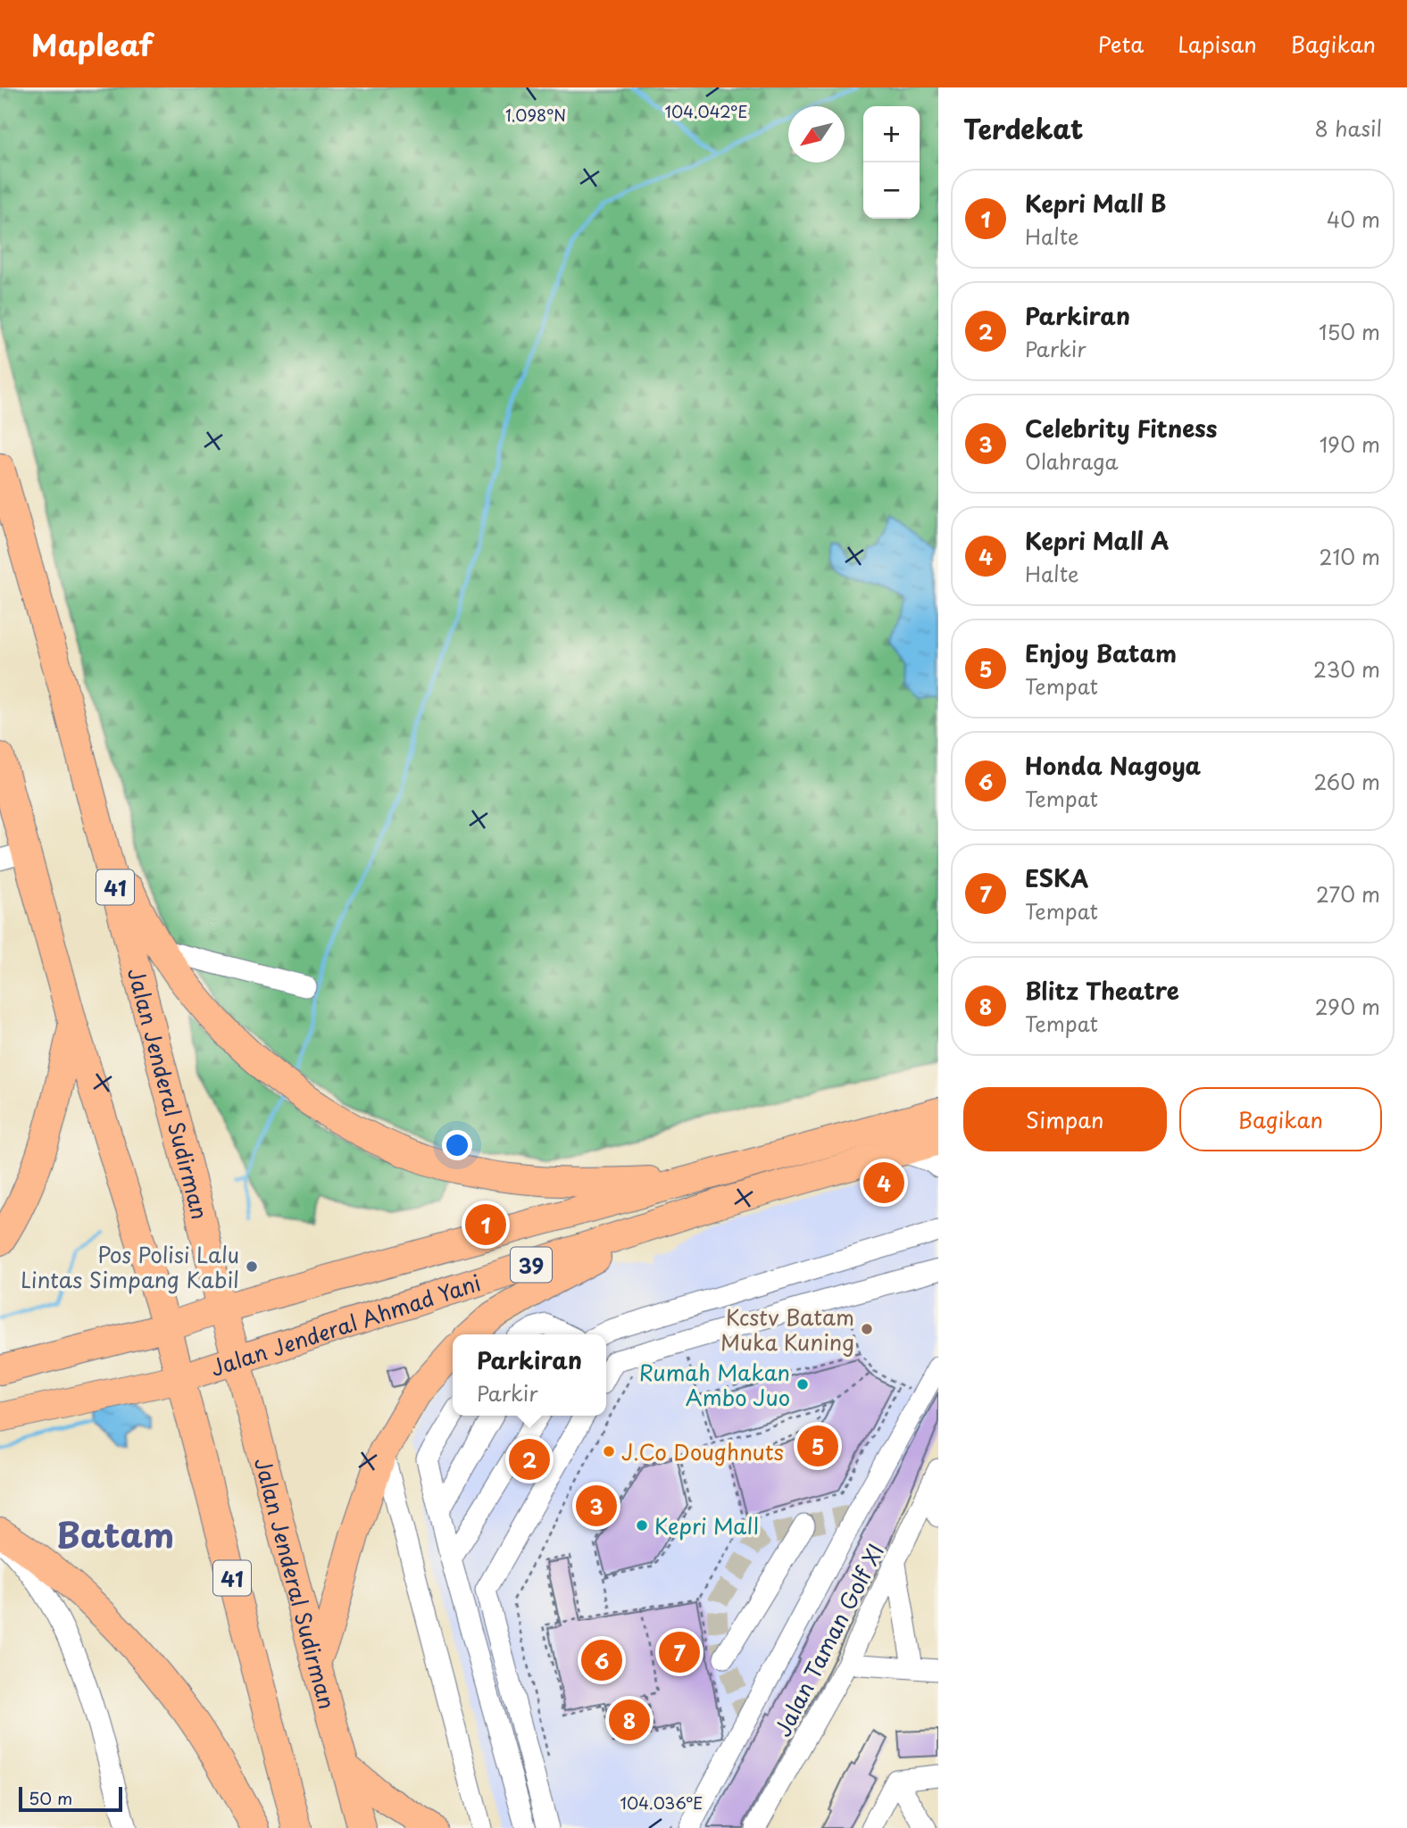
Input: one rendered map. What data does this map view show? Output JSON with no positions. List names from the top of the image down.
{
  "streets": {
    "highway": [
      "41",
      "Jalan Jenderal Sudirman",
      "39",
      "Jalan Jenderal Ahmad Yani"
    ],
    "street": ["Jalan Taman Golf XI"]
  },
  "crossings": [
    ["41", "Jalan Jenderal Ahmad Yani"],
    ["Jalan Jenderal Sudirman", "Jalan Jenderal Ahmad Yani"]
  ],
  "districts": ["Batam"],
  "places": [
    "Pos Polisi Lalu Lintas Simpang Kabil",
    "Kcstv Batam Muka Kuning",
    "Rumah Makan Ambo Juo",
    "J.Co Doughnuts",
    "Kepri Mall"
  ],
  "scale_bar": "50 m",
  "north": "bottom left",
  "page": {
    "header": "Mapleaf",
    "nav": ["Peta", "Lapisan", "Bagikan"],
    "heading": ["Terdekat", "8 hasil"],
    "map_buttons": ["+", "−"],
    "list": [
      {
        "mark": "1",
        "name": "Kepri Mall B",
        "note": "Halte",
        "value": "40 m"
      },
      {
        "mark": "2",
        "name": "Parkiran",
        "note": "Parkir",
        "value": "150 m"
      },
      {
        "mark": "3",
        "name": "Celebrity Fitness",
        "note": "Olahraga",
        "value": "190 m"
      },
      {
        "mark": "4",
        "name": "Kepri Mall A",
        "note": "Halte",
        "value": "210 m"
      },
      {
        "mark": "5",
        "name": "Enjoy Batam",
        "note": "Tempat",
        "value": "230 m"
      },
      {
        "mark": "6",
        "name": "Honda Nagoya",
        "note": "Tempat",
        "value": "260 m"
      },
      {
        "mark": "7",
        "name": "ESKA",
        "note": "Tempat",
        "value": "270 m"
      },
      {
        "mark": "8",
        "name": "Blitz Theatre",
        "note": "Tempat",
        "value": "290 m"
      }
    ],
    "buttons": ["Simpan", "Bagikan"],
    "pins": [
      "4",
      "1",
      "5",
      "2",
      "3",
      "7",
      "6",
      "8"
    ],
    "popup": ["Parkiran", "Parkir"],
    "scale": "50 m"
  },
  "coordinates": ["104.042°E", "1.098°N", "104.036°E"]
}
